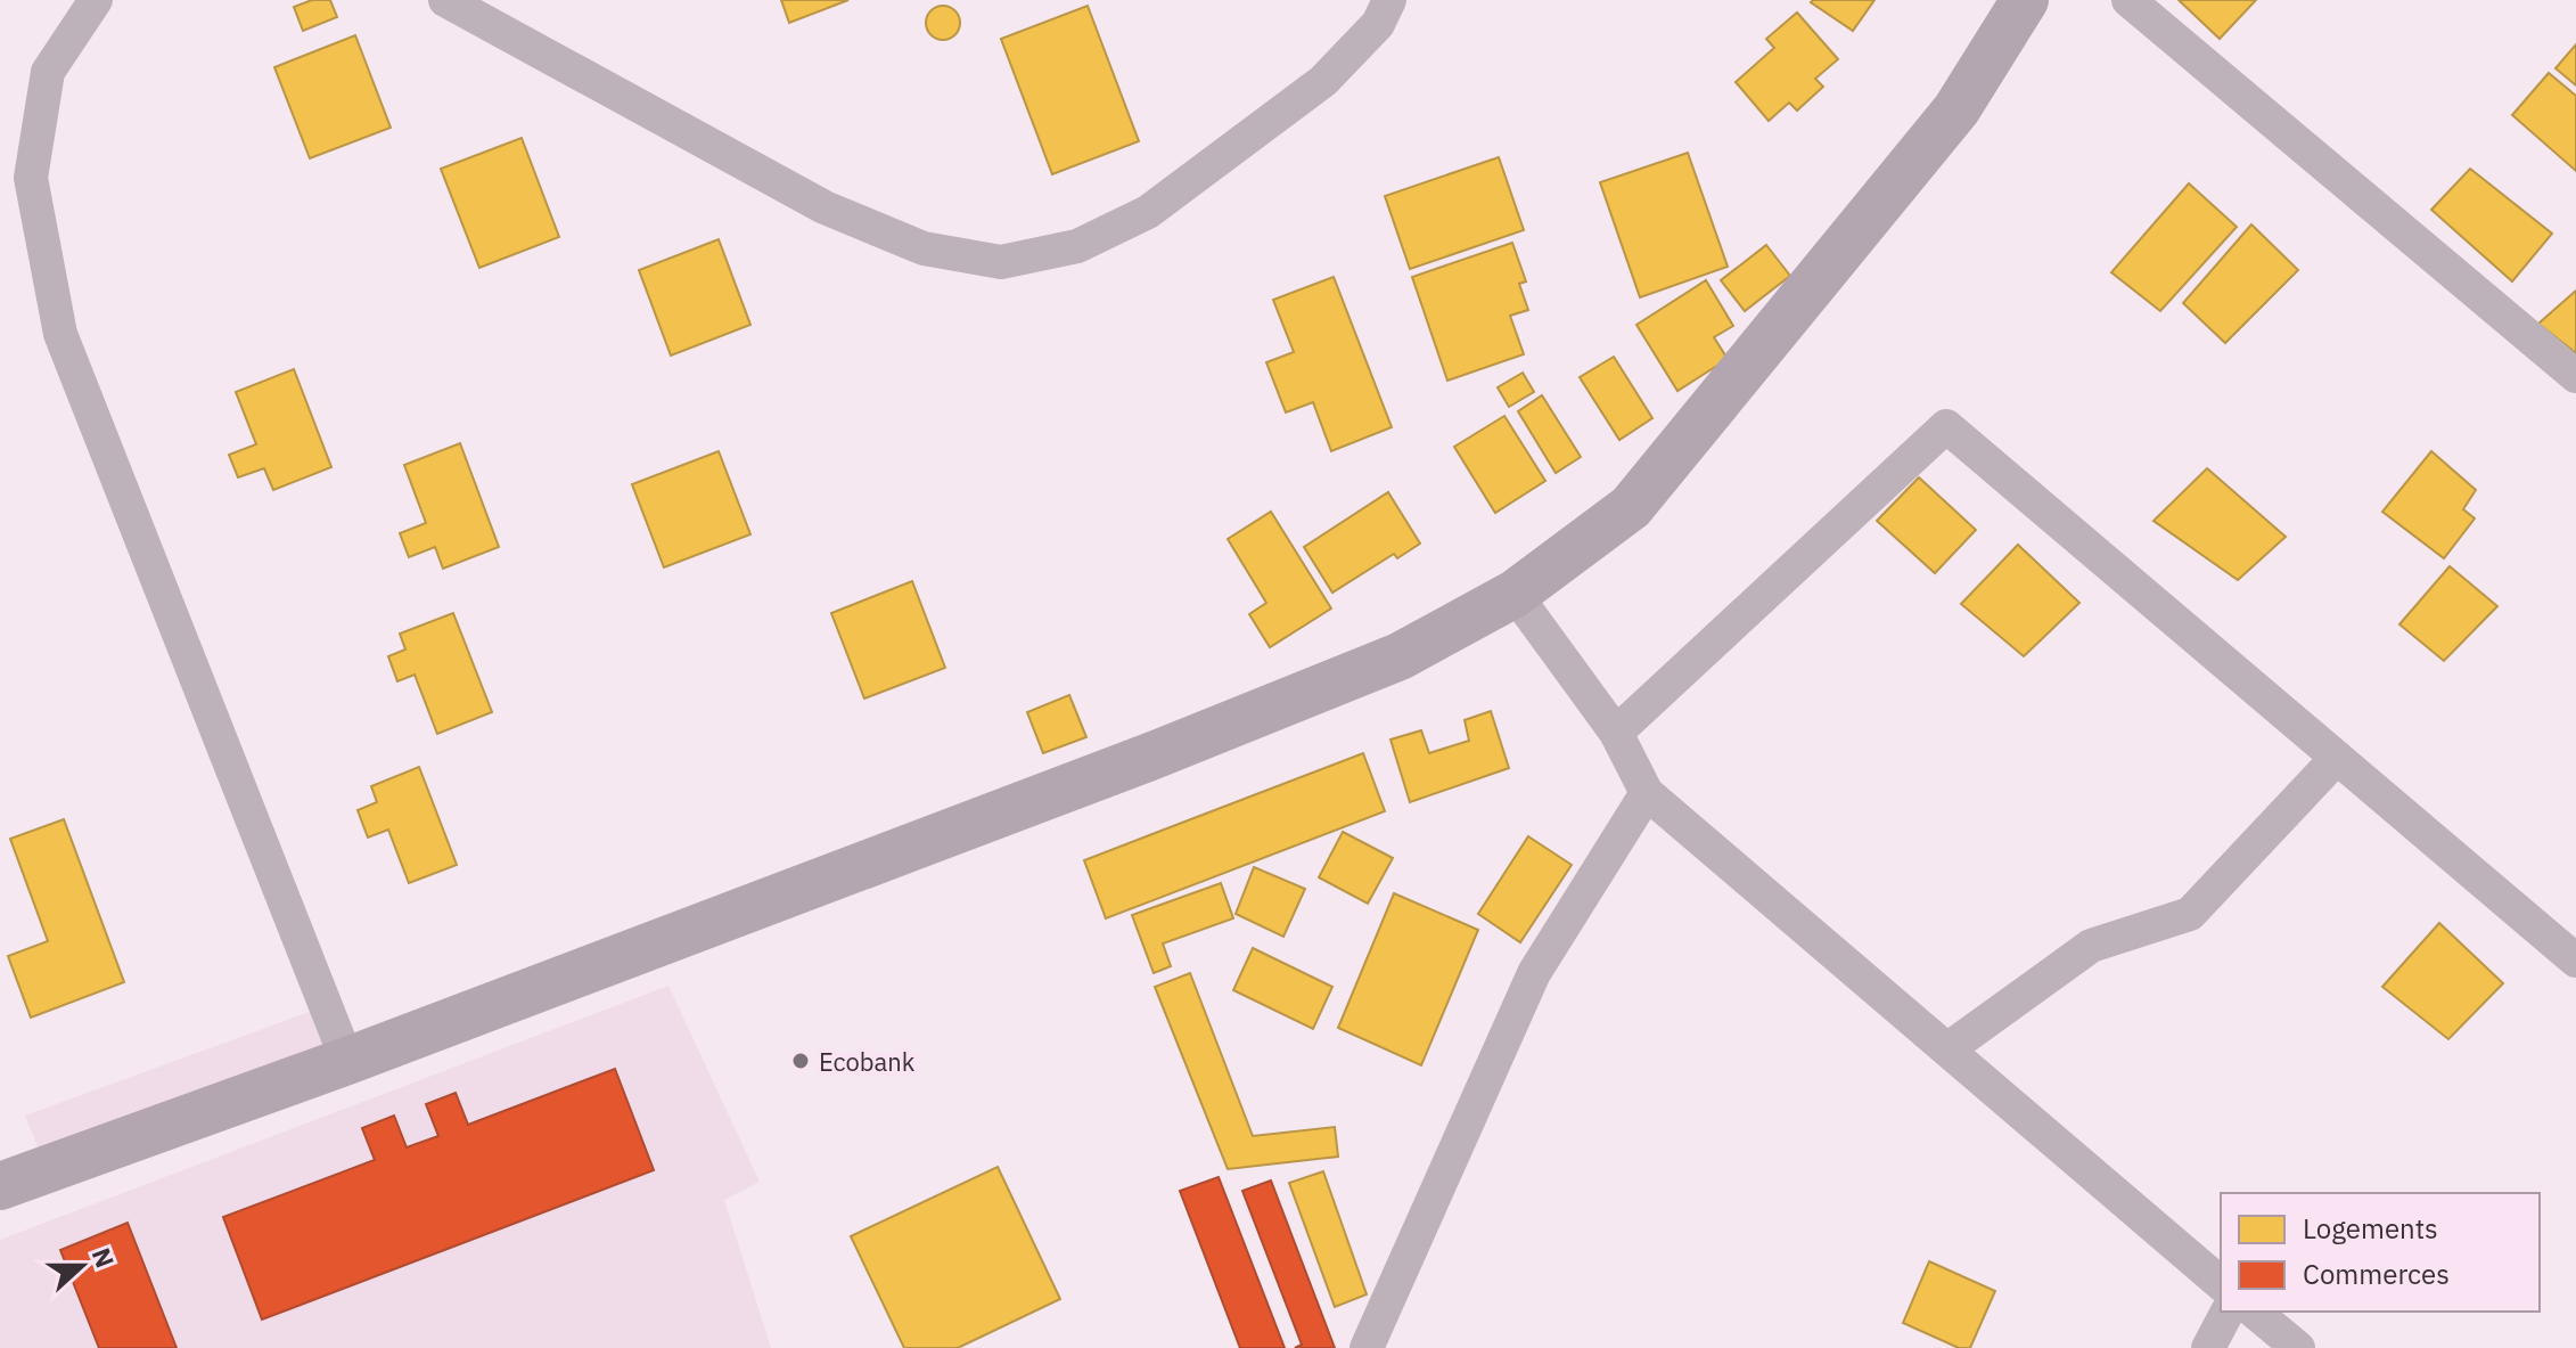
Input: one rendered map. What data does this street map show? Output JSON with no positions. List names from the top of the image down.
{
  "places": ["Ecobank"],
  "legend": ["Logements", "Commerces"],
  "north": "right"
}
